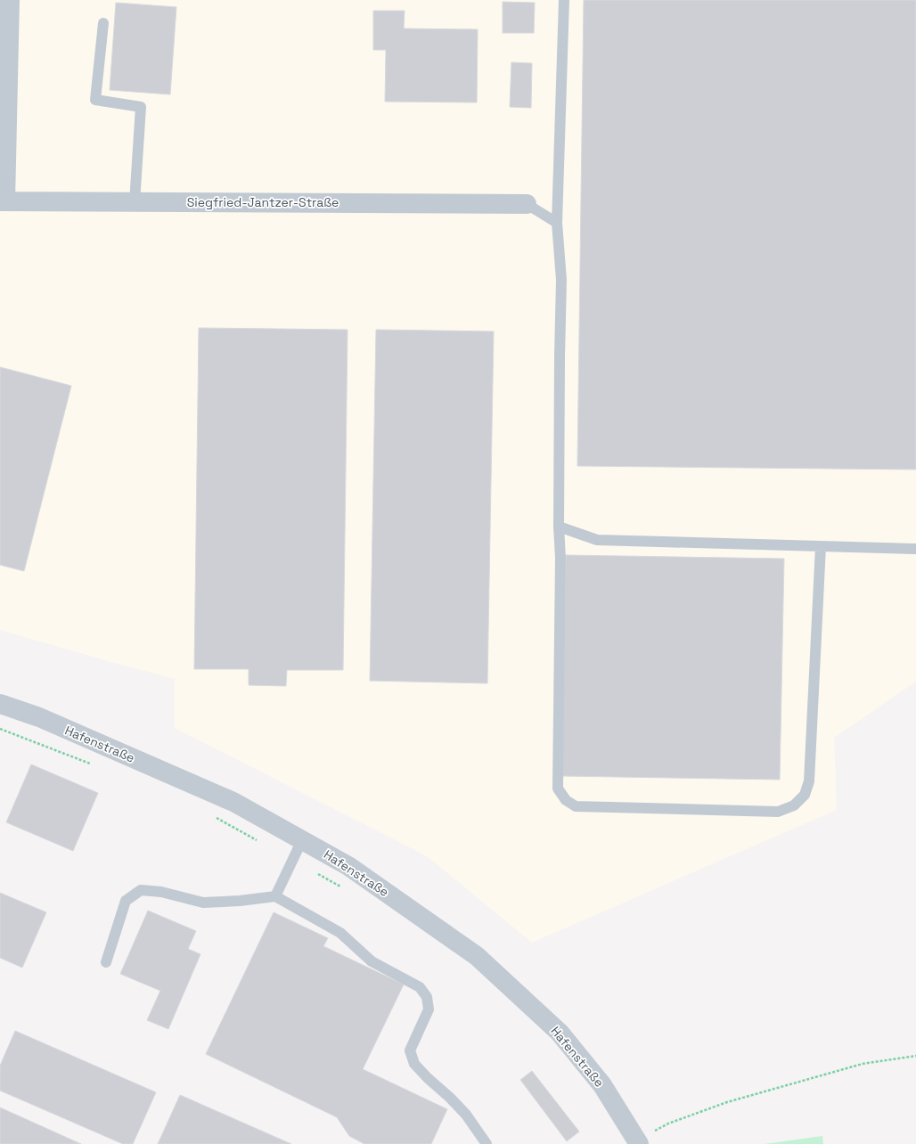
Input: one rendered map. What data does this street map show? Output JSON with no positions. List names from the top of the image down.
{
  "streets": {
    "street": ["Siegfried-Jantzer-Straße", "Hafenstraße"]
  }
}
